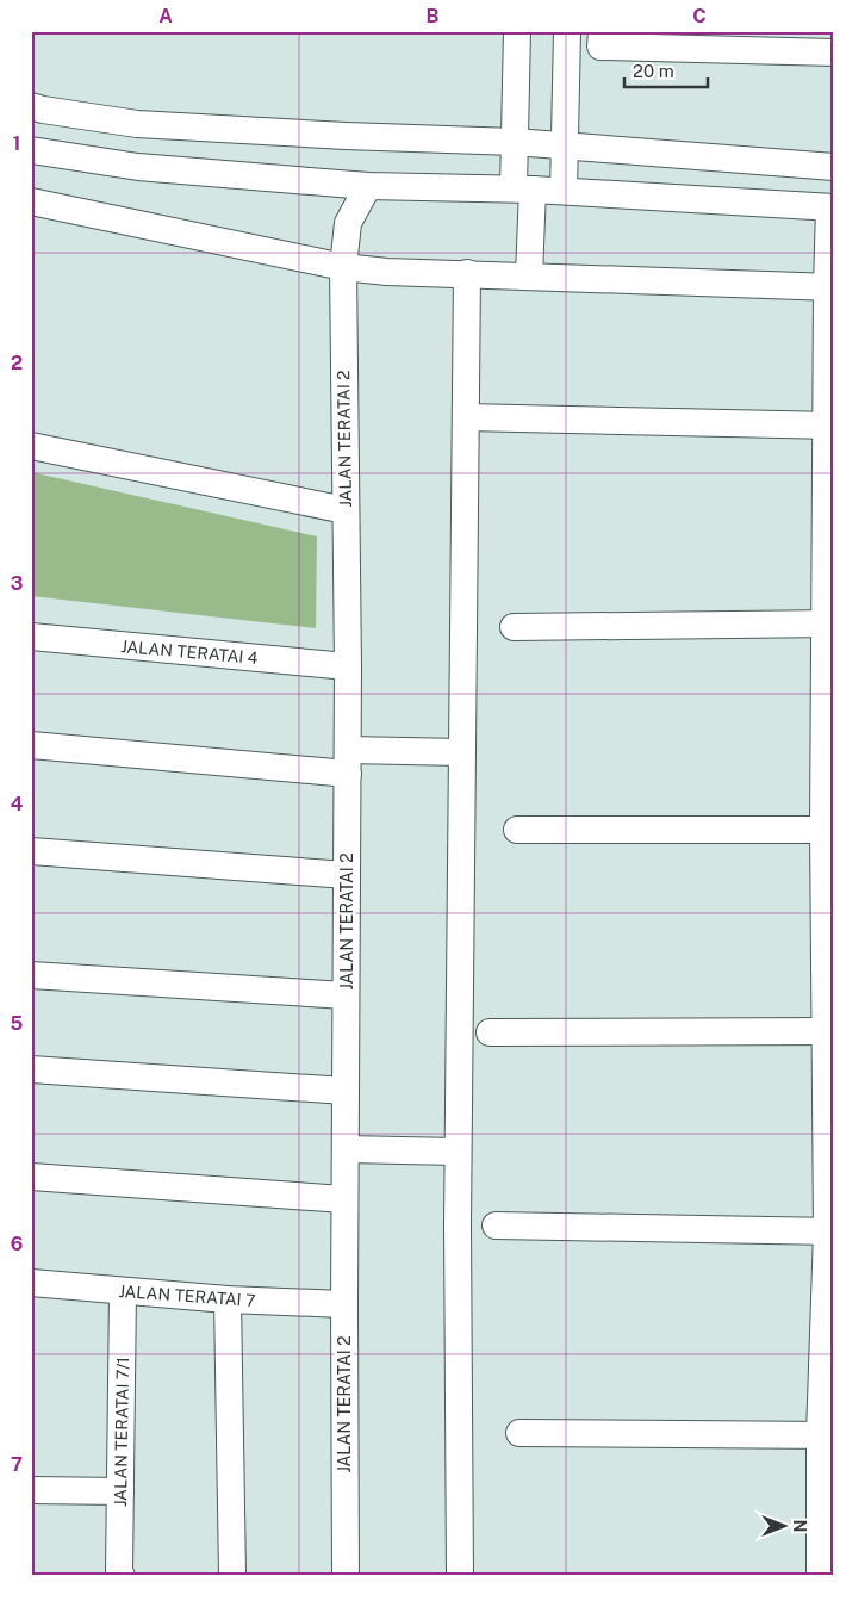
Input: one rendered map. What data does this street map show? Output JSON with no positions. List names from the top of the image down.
{
  "streets": {
    "street": [
      "JALAN TERATAI 2",
      "JALAN TERATAI 4",
      "JALAN TERATAI 7",
      "JALAN TERATAI 7/1"
    ]
  },
  "crossings": [
    ["JALAN TERATAI 2", "JALAN TERATAI 4"],
    ["JALAN TERATAI 2", "JALAN TERATAI 7"],
    ["JALAN TERATAI 7", "JALAN TERATAI 7/1"]
  ],
  "scale_bar": "20 m",
  "north": "right",
  "grid": {
    "columns": ["A", "B", "C"],
    "rows": [
      "1",
      "2",
      "3",
      "4",
      "5",
      "6",
      "7"
    ]
  }
}
